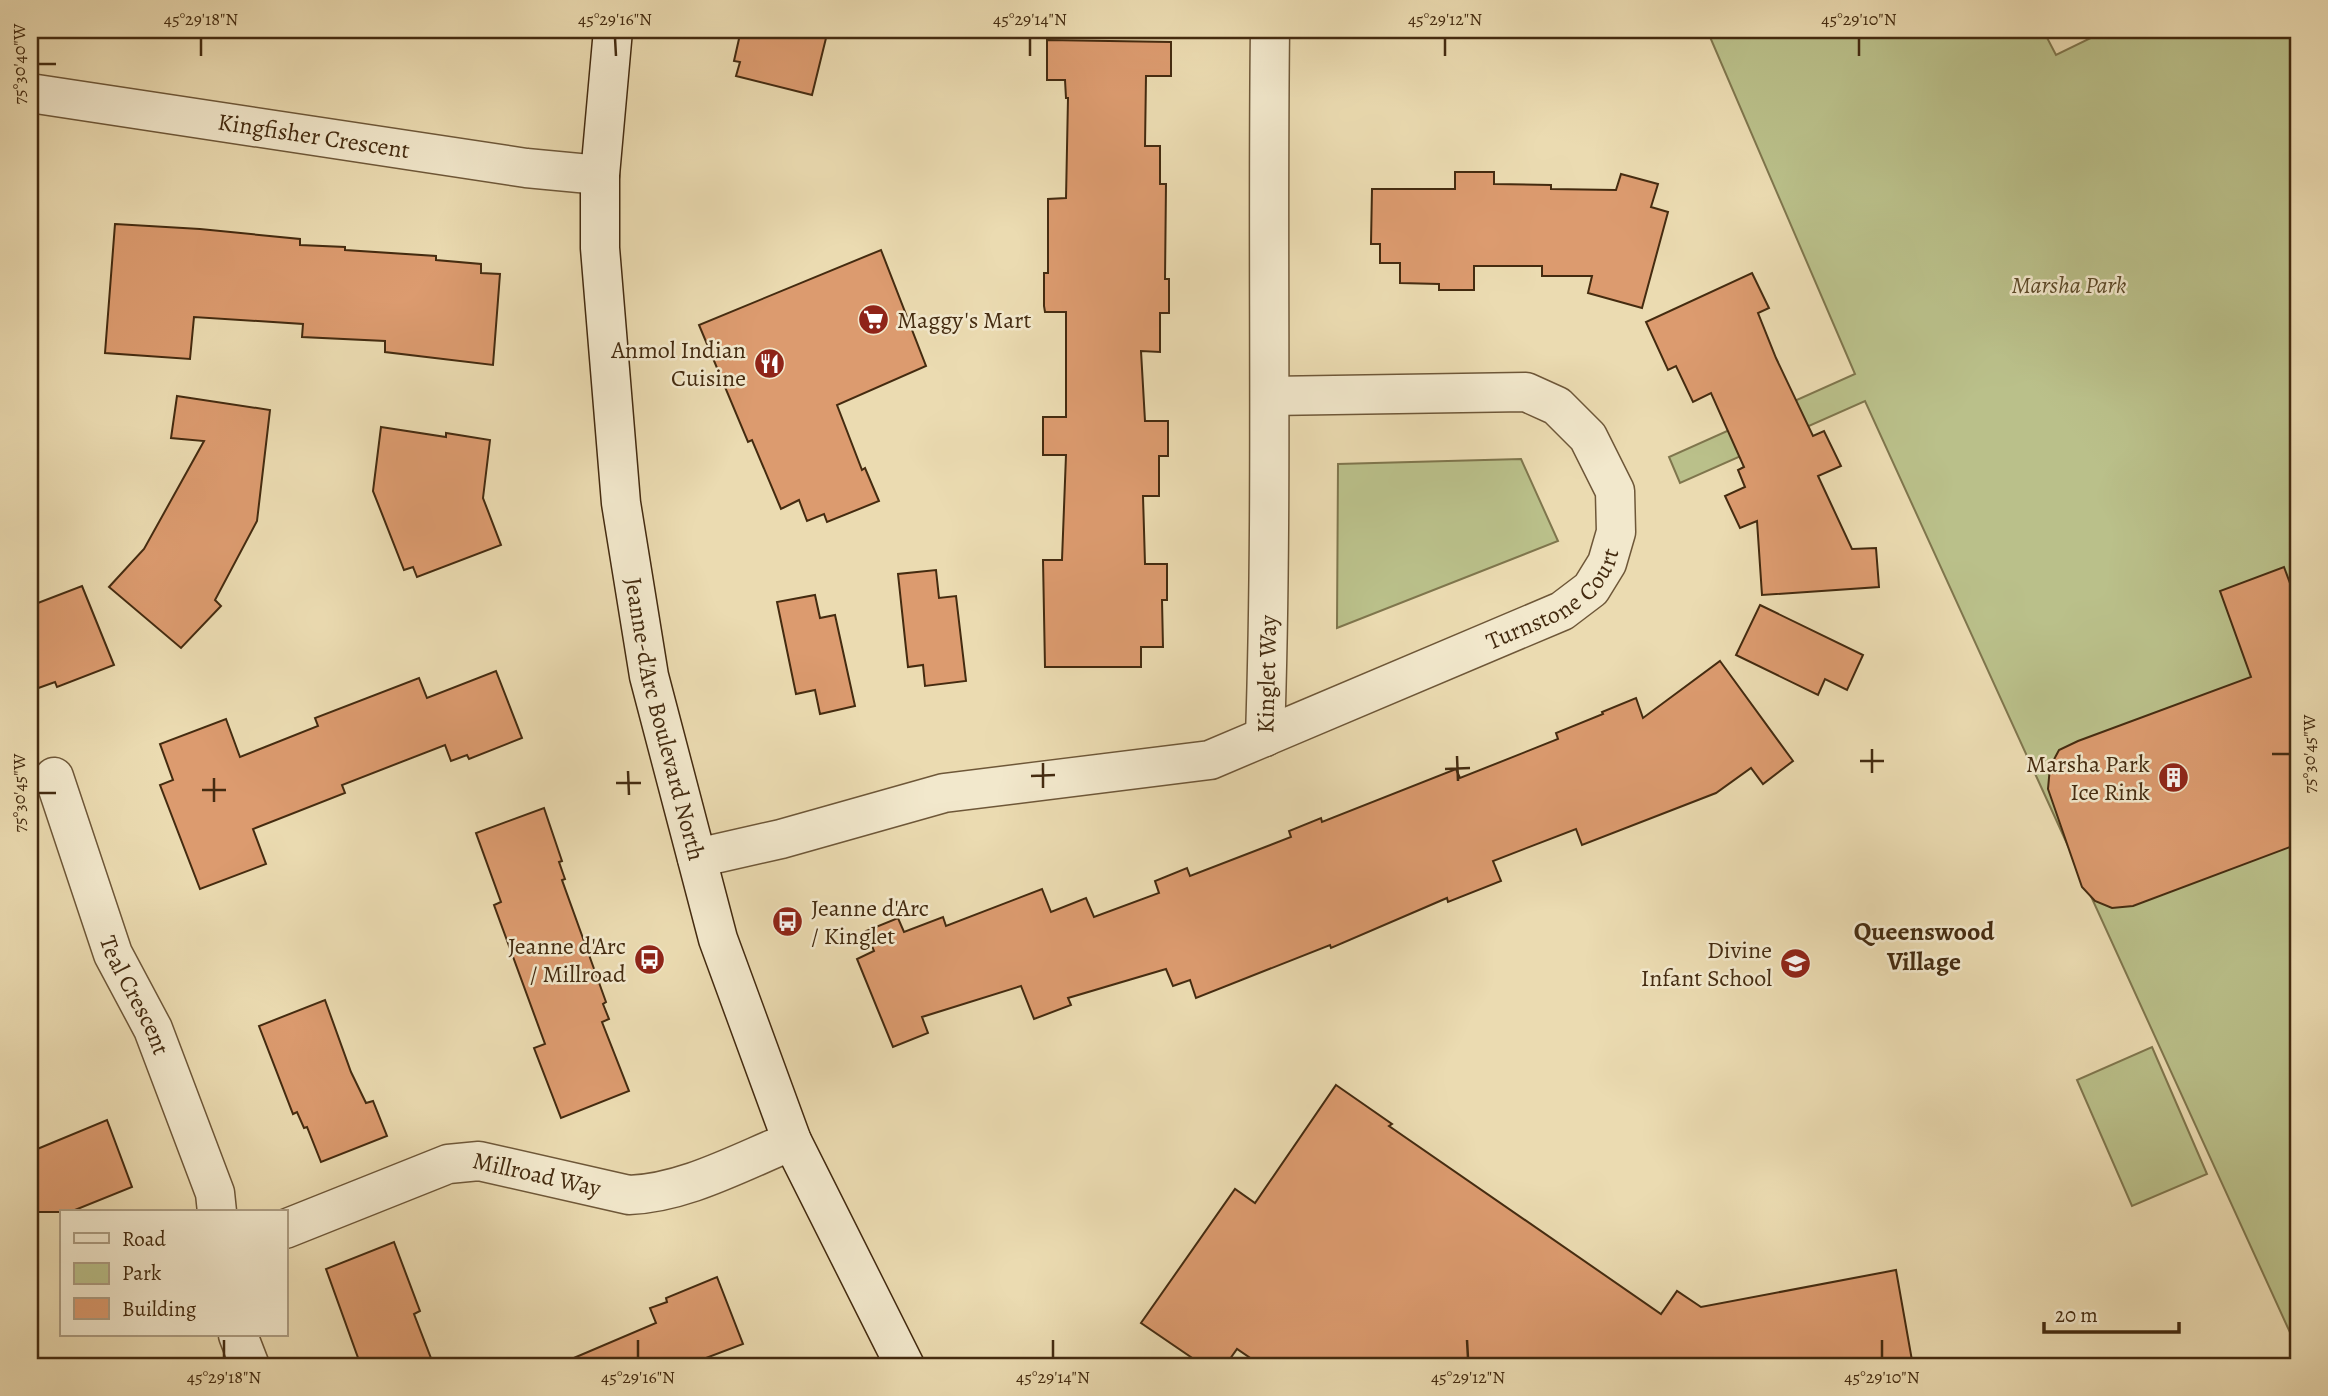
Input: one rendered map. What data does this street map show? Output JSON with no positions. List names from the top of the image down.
{
  "streets": {
    "street": [
      "Kingfisher Crescent",
      "Turnstone Court",
      "Kinglet Way",
      "Jeanne-d'Arc Boulevard North",
      "Teal Crescent",
      "Millroad Way"
    ]
  },
  "crossings": [
    ["Kingfisher Crescent", "Jeanne-d'Arc Boulevard North"],
    ["Turnstone Court", "Kinglet Way"],
    ["Kinglet Way", "Jeanne-d'Arc Boulevard North"],
    ["Jeanne-d'Arc Boulevard North", "Millroad Way"]
  ],
  "districts": ["Queenswood Village"],
  "parks": ["Marsha Park"],
  "places": {
    "supermarket": ["Maggy's Mart"],
    "restaurant": ["Anmol Indian Cuisine"],
    "building": ["Marsha Park Ice Rink"],
    "bus stop": ["Jeanne d'Arc / Kinglet", "Jeanne d'Arc / Millroad"],
    "school or university": ["Divine Infant School"]
  },
  "legend": ["Road", "Park", "Building"],
  "scale_bar": "20 m",
  "coordinates": [
    "45°29'18\"N",
    "45°29'16\"N",
    "45°29'14\"N",
    "45°29'12\"N",
    "45°29'10\"N",
    "75°30'40\"W",
    "75°30'45\"W"
  ]
}
